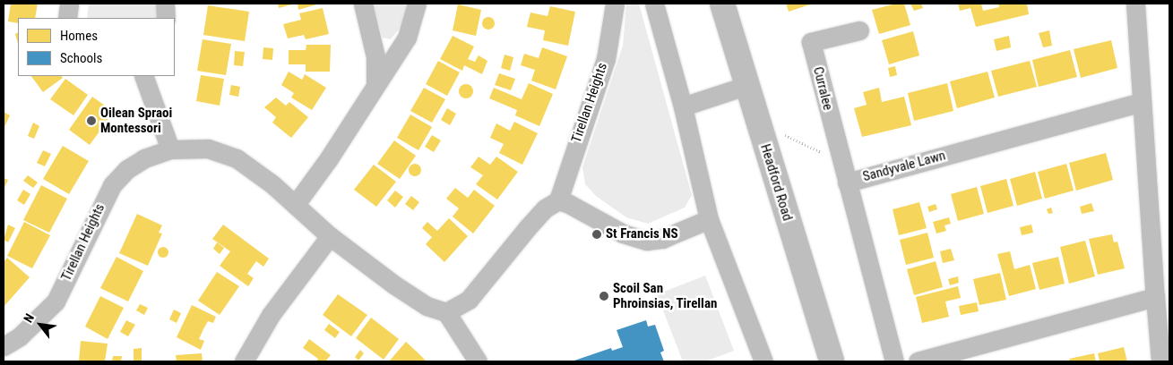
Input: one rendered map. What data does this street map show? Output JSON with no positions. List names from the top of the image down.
{
  "streets": {
    "main road": ["Headford Road"],
    "street": ["Curralee", "Tirellan Heights", "Sandyvale Lawn"]
  },
  "crossings": [
    ["Curralee", "Sandyvale Lawn"]
  ],
  "places": ["Oilean Spraoi Montessori", "St Francis NS", "Scoil San Phroinsias, Tirellan"],
  "legend": ["Homes", "Schools"],
  "north": "top left"
}
